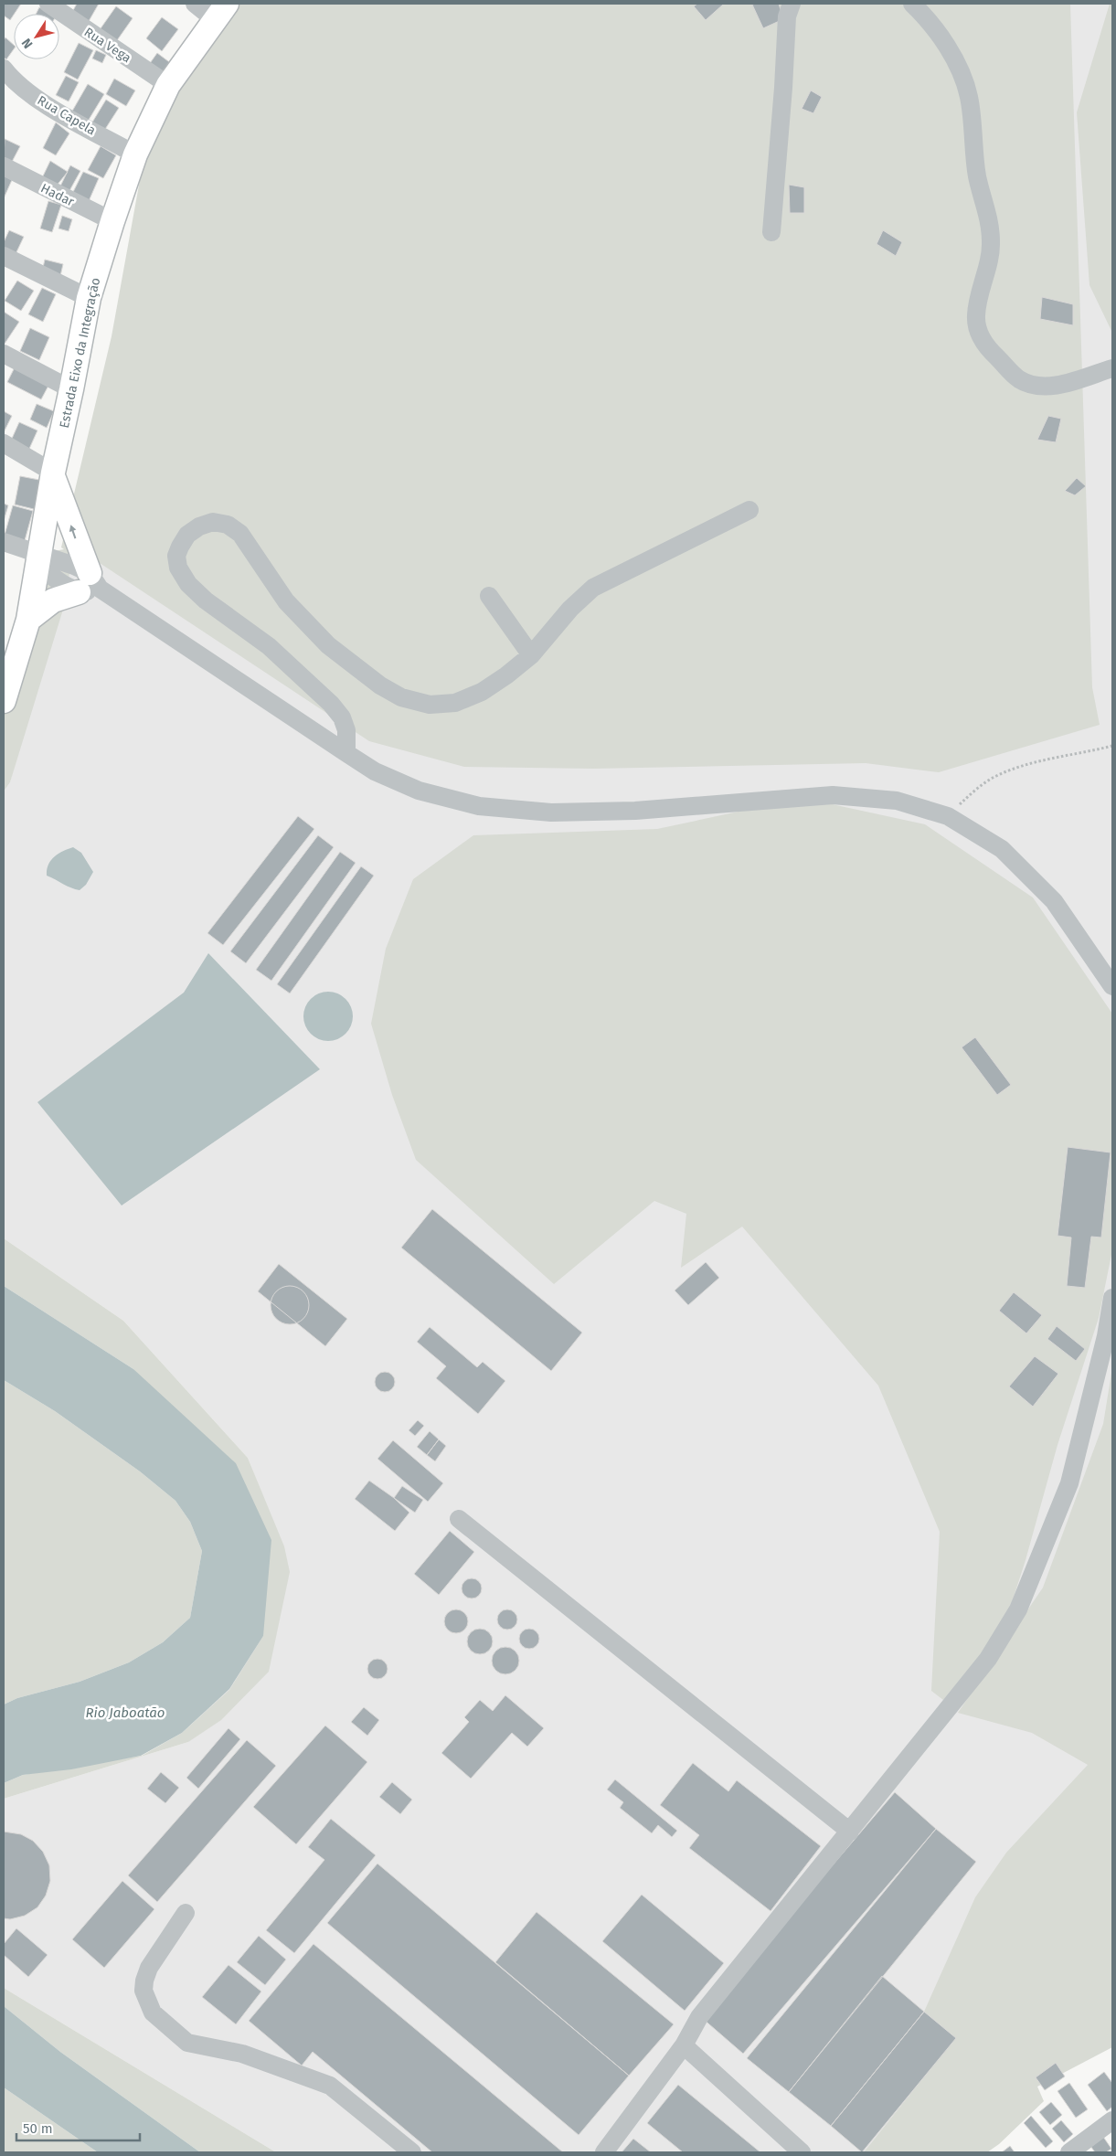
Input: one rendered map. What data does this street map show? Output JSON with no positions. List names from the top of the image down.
{
  "streets": {
    "main road": ["Estrada Eixo da Integração"],
    "street": ["Rua Vega", "Rua Capela", "Hadar"]
  },
  "crossings": [
    ["Rua Vega", "Estrada Eixo da Integração"],
    ["Rua Capela", "Estrada Eixo da Integração"],
    ["Hadar", "Estrada Eixo da Integração"]
  ],
  "water": ["Rio Jaboatão"],
  "scale_bar": "50 m",
  "north": "bottom left"
}
